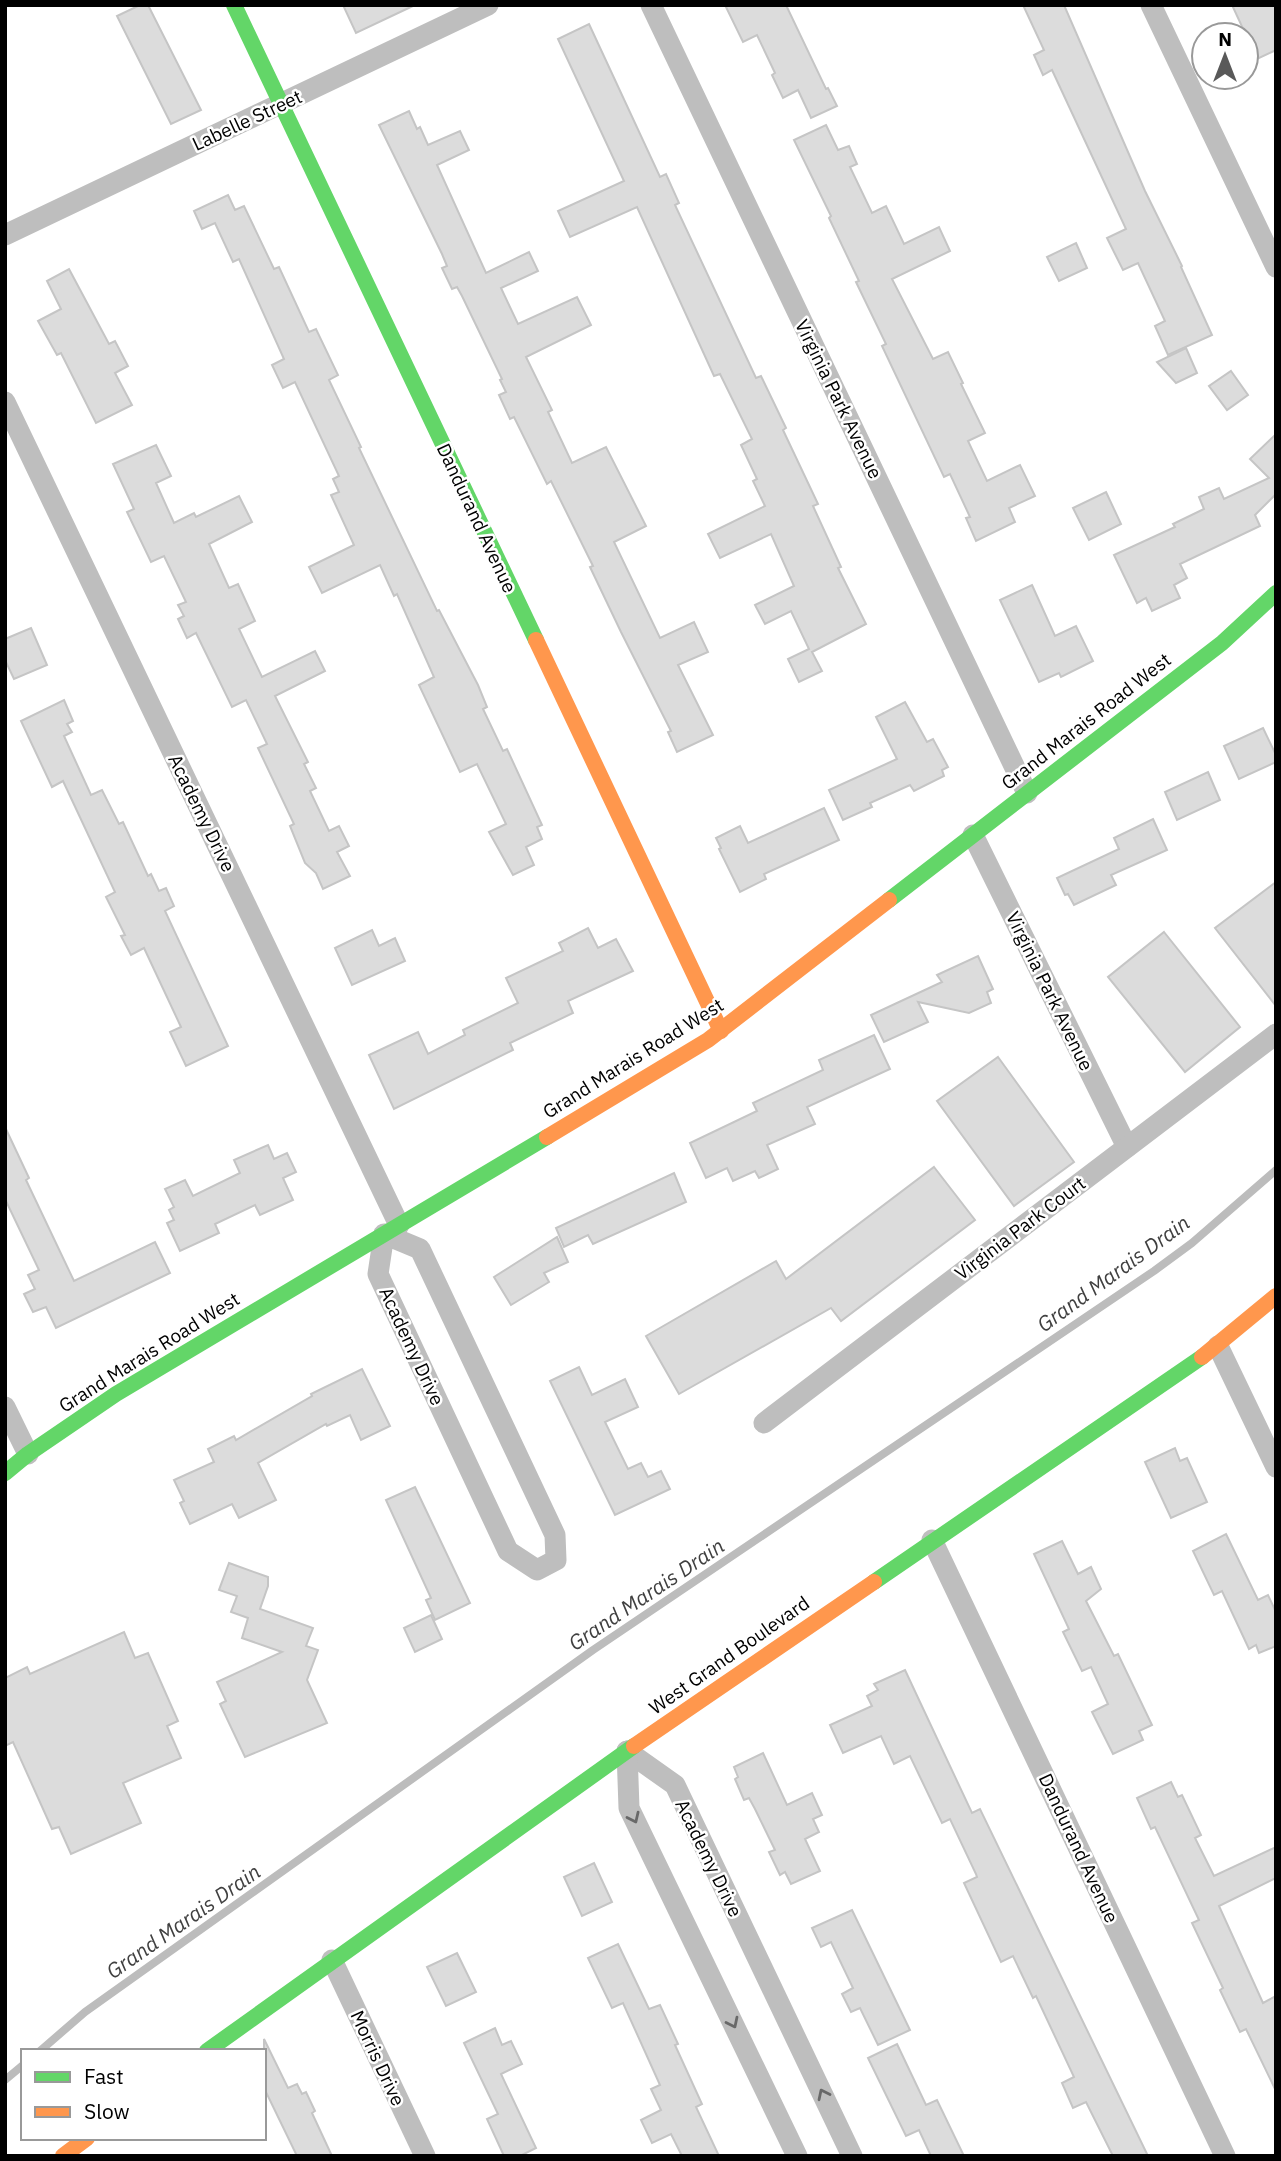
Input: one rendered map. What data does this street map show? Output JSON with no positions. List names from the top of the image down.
{
  "streets": {
    "street": [
      "Labelle Street",
      "Virginia Park Avenue",
      "Dandurand Avenue",
      "Grand Marais Road West",
      "Academy Drive",
      "Virginia Park Court",
      "West Grand Boulevard",
      "Morris Drive"
    ]
  },
  "crossings": [
    ["Labelle Street", "Dandurand Avenue"],
    ["Virginia Park Avenue", "Grand Marais Road West"],
    ["Virginia Park Avenue", "Virginia Park Court"],
    ["Dandurand Avenue", "Grand Marais Road West"],
    ["Dandurand Avenue", "West Grand Boulevard"],
    ["Grand Marais Road West", "Academy Drive"],
    ["Academy Drive", "West Grand Boulevard"],
    ["West Grand Boulevard", "Morris Drive"]
  ],
  "water": ["Grand Marais Drain"],
  "legend": ["Fast", "Slow"],
  "north": "top"
}
